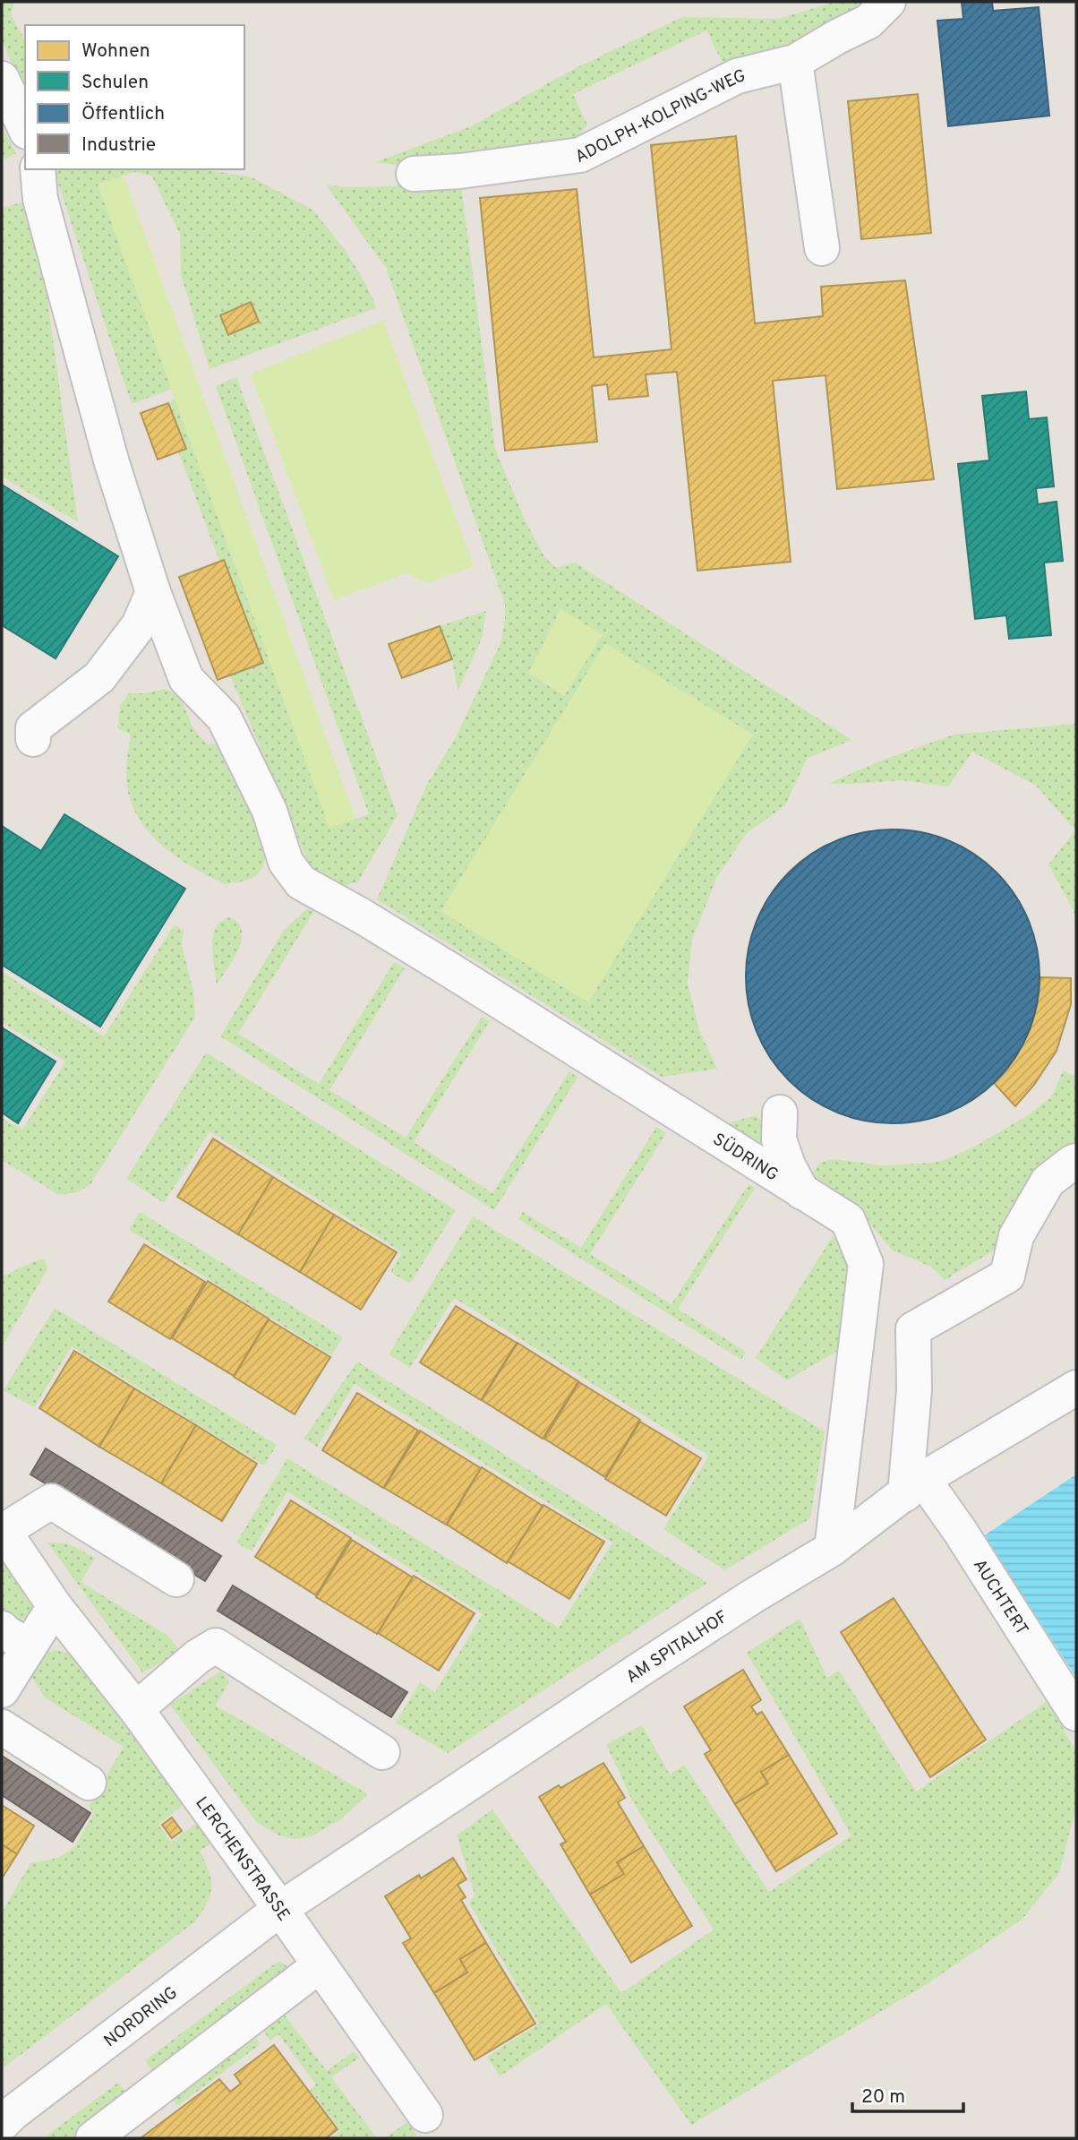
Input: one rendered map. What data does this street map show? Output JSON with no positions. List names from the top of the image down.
{
  "streets": {
    "street": [
      "ADOLPH-KOLPING-WEG",
      "SÜDRING",
      "AUCHTERT",
      "AM SPITALHOF",
      "LERCHENSTRASSE",
      "NORDRING"
    ]
  },
  "crossings": [
    ["SÜDRING", "AM SPITALHOF"],
    ["AUCHTERT", "AM SPITALHOF"],
    ["AM SPITALHOF", "LERCHENSTRASSE"],
    ["AM SPITALHOF", "NORDRING"],
    ["LERCHENSTRASSE", "NORDRING"]
  ],
  "legend": [
    "Wohnen",
    "Schulen",
    "Öffentlich",
    "Industrie"
  ],
  "scale_bar": "20 m"
}
